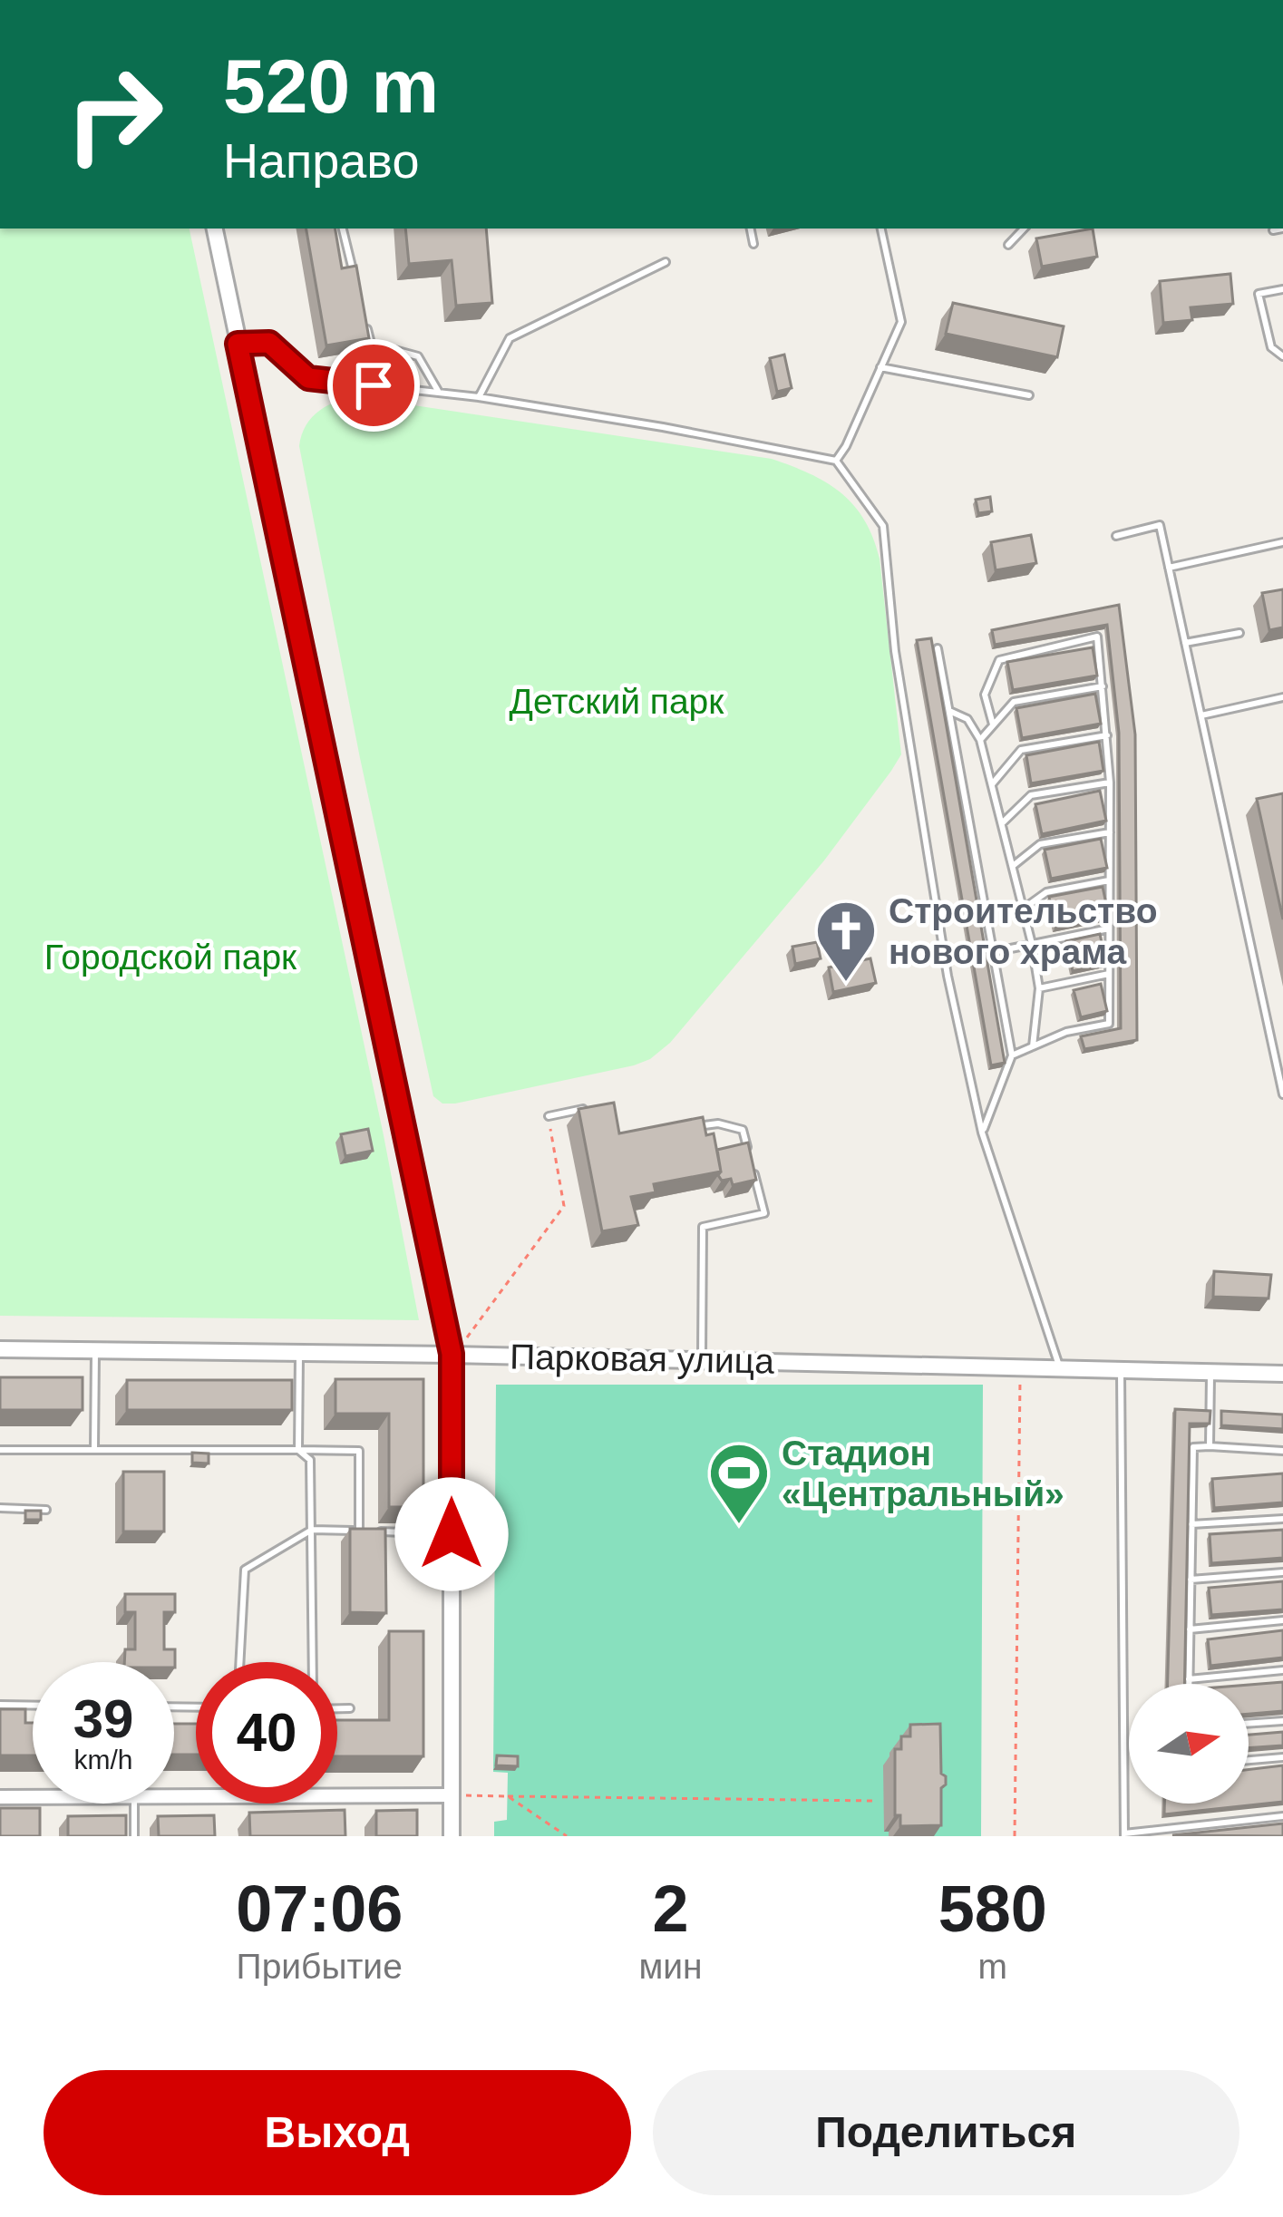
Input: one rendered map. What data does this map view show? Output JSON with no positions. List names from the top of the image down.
{
  "streets": {
    "street": ["Парковая улица"]
  },
  "parks": ["Детский парк", "Городской парк"],
  "places": {
    "church": ["Строительство нового храма"],
    "sports": ["Стадион «Центральный»"]
  },
  "north": "right",
  "page": {
    "turn": ["520 m", "Направо"],
    "speed": "39 km/h",
    "limit": "40",
    "eta": [
      "07:06",
      "Прибытие",
      "2",
      "мин",
      "580",
      "m"
    ],
    "buttons": ["Выход", "Поделиться"]
  }
}
